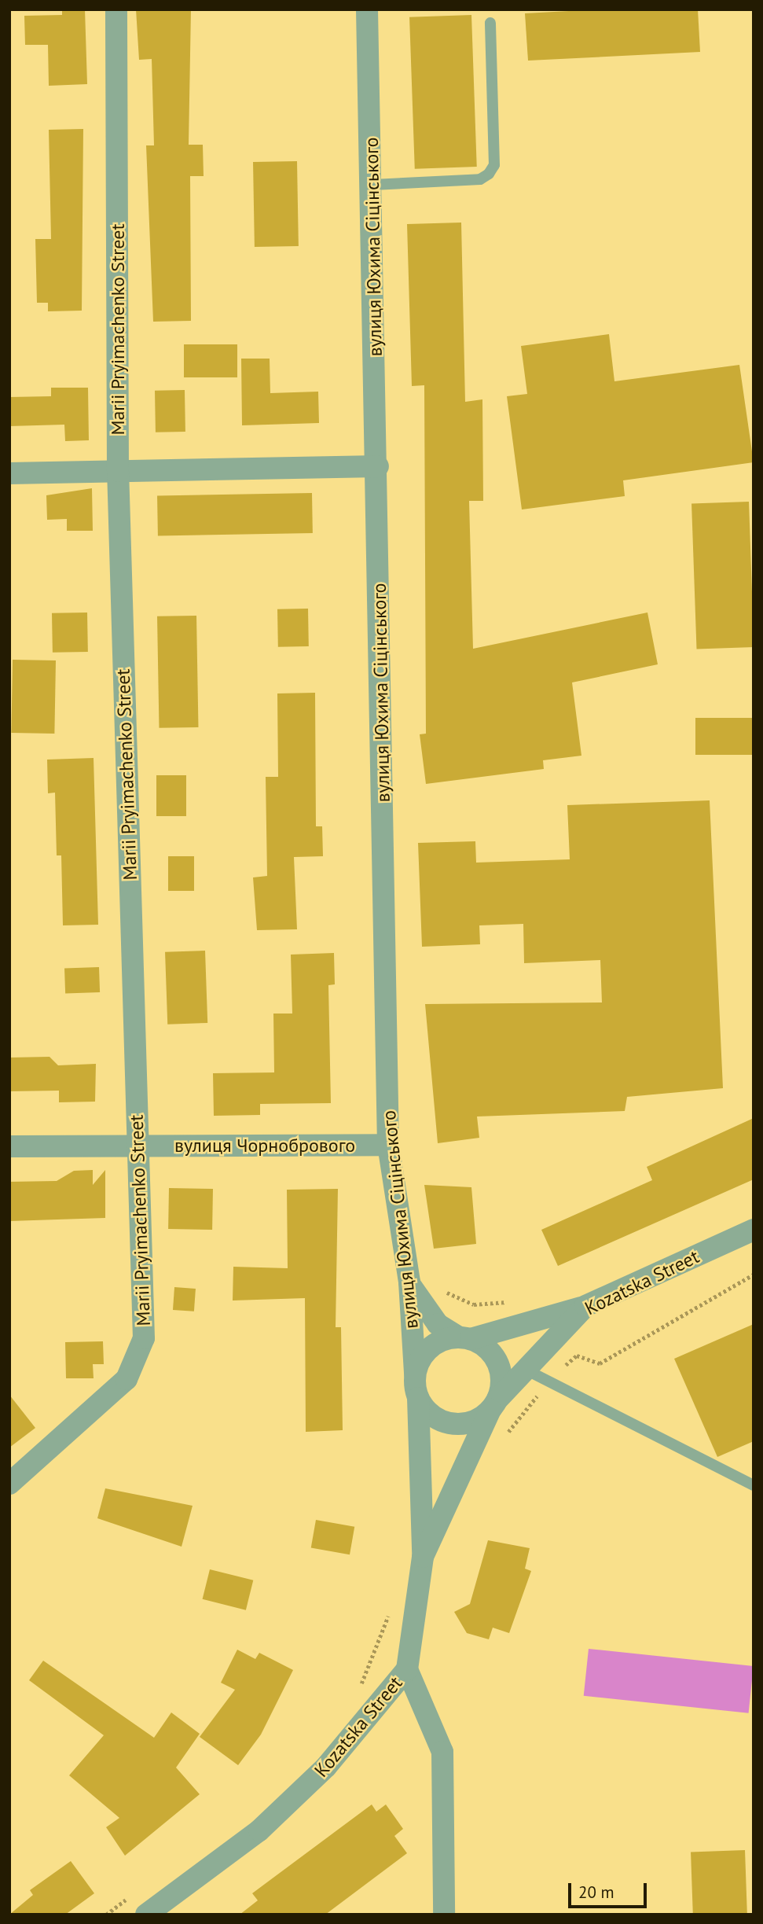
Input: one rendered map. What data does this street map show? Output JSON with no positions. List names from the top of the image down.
{
  "streets": {
    "street": [
      "вулиця Юхима Сіцінського",
      "Marii Pryimachenko Street",
      "вулиця Чорнобрового",
      "Kozatska Street"
    ]
  },
  "crossings": [
    ["вулиця Юхима Сіцінського", "вулиця Чорнобрового"],
    ["вулиця Юхима Сіцінського", "Kozatska Street"],
    ["Marii Pryimachenko Street", "вулиця Чорнобрового"]
  ],
  "scale_bar": "20 m"
}
